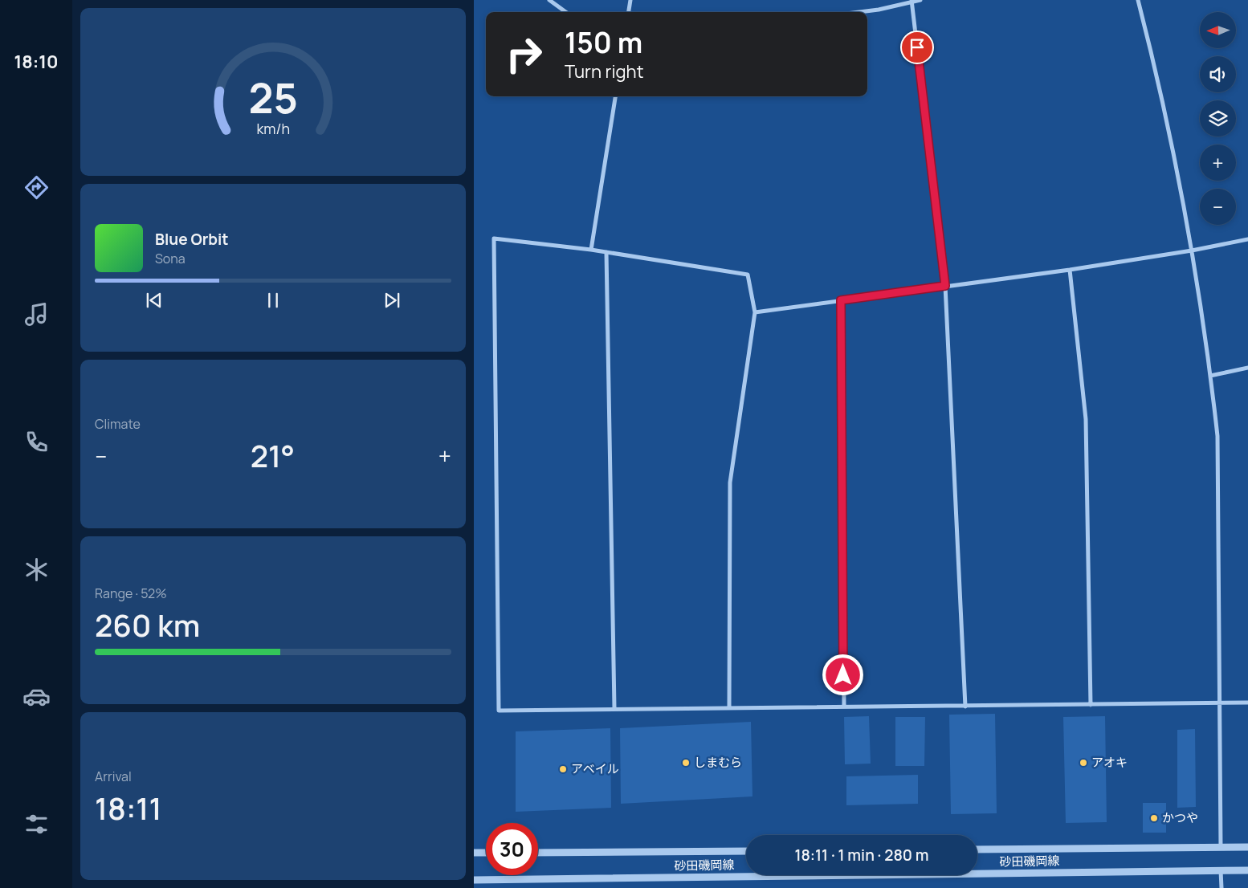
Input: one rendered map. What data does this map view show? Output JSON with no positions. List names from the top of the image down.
{
  "streets": {
    "street": ["砂田磯岡線"]
  },
  "places": [
    "しまむら",
    "アオキ",
    "アベイル",
    "かつや"
  ],
  "north": "left",
  "page": {
    "tabs": "18:10",
    "map_buttons": ["+", "−"],
    "turn": ["150 m", "Turn right"],
    "song": ["Blue Orbit", "Sona"],
    "tile": [
      "Climate",
      ["Range · 52%", "260 km"],
      ["Arrival", "18:11"]
    ],
    "heat": ["−", "21°", "+"],
    "limit": "30",
    "trip": "18:11 · 1 min · 280 m",
    "gauge": ["25", "km/h"]
  }
}
